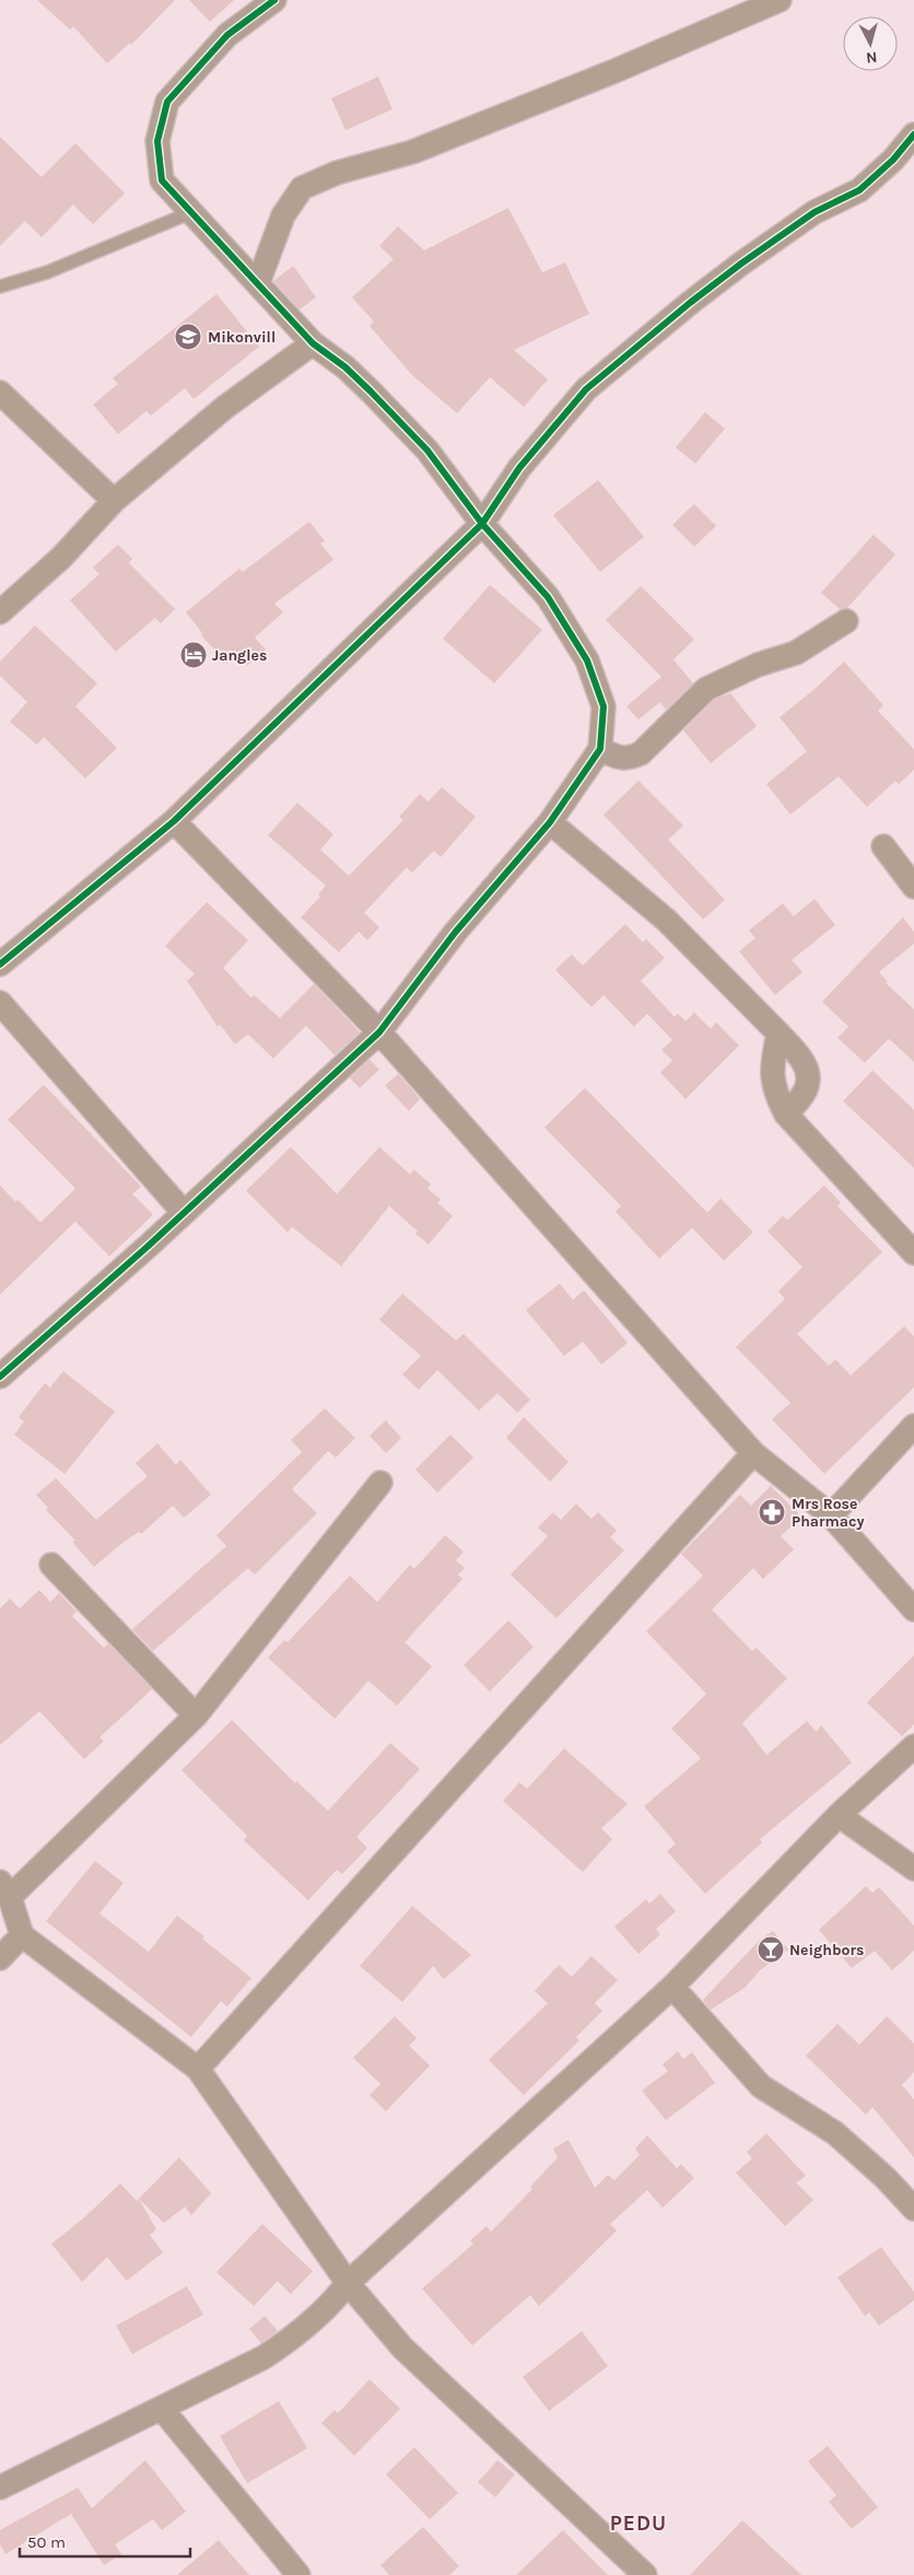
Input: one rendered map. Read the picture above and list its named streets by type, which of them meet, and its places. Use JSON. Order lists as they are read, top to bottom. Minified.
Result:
{"districts":["PEDU"],"places":{"school or university":["Mikonvill"],"hotel":["Jangles"],"pharmacy":["Mrs Rose Pharmacy"],"bar":["Neighbors"]},"scale_bar":"50 m","north":"bottom"}
